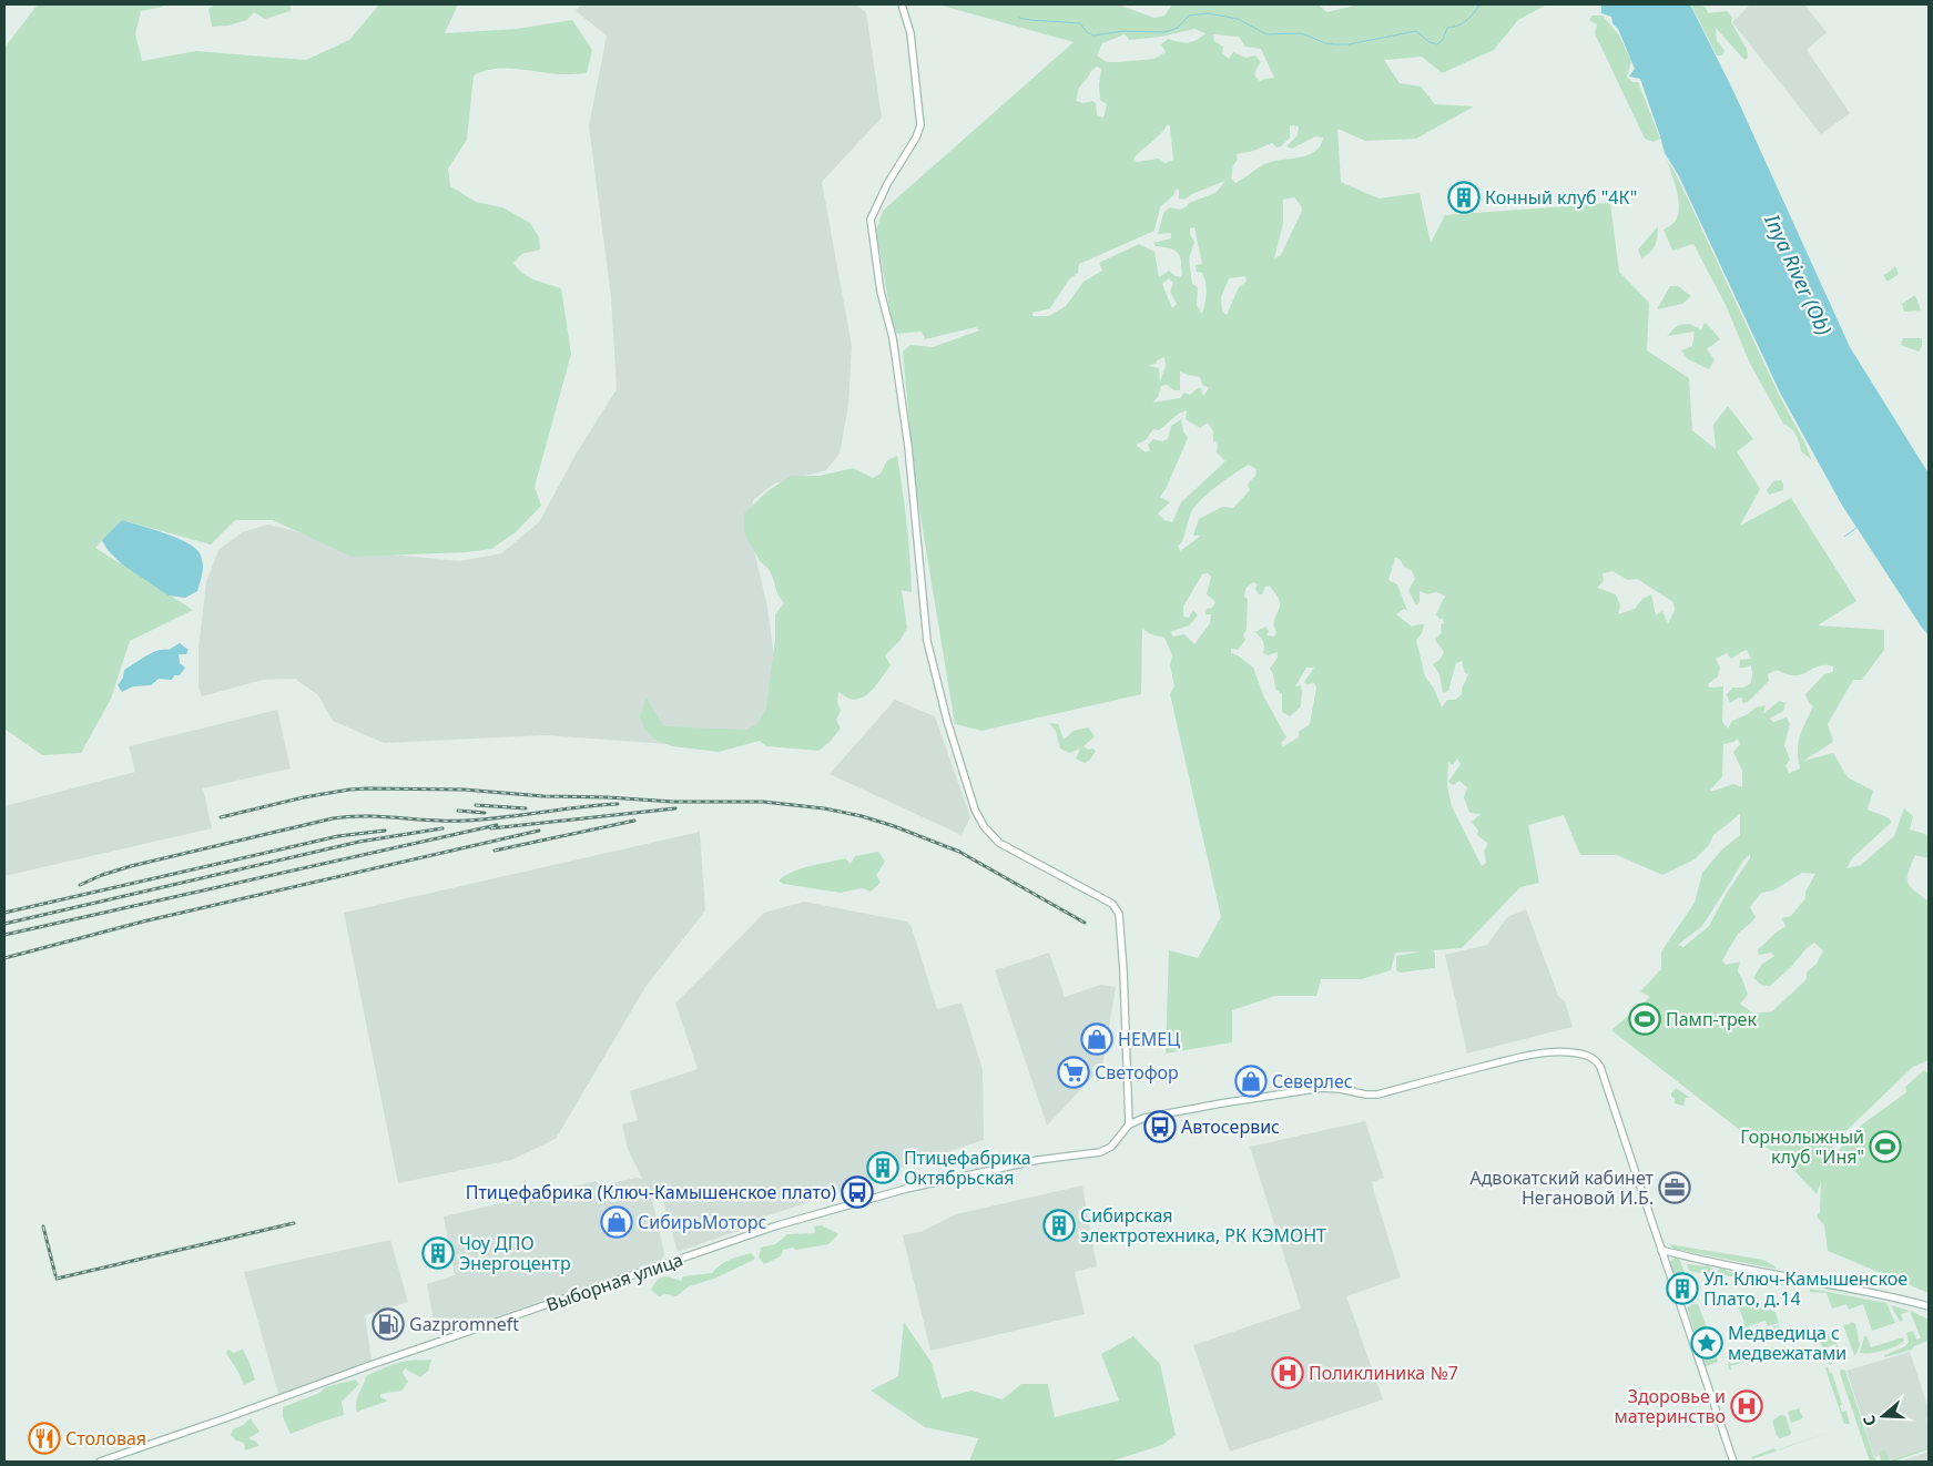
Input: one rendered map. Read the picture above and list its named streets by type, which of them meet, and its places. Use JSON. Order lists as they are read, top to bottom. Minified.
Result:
{"streets":{"main road":["Выборная улица"]},"water":["Inya River (Ob)"],"places":{"building":["Конный клуб \"4К\"","Птицефабрика Октябрьская","Сибирская электротехника, РК КЭМОНТ","Чоу ДПО Энергоцентр","Ул. Ключ-Камышенское Плато, д.14"],"sports":["Памп-трек","Горнолыжный клуб \"Иня\""],"shop":["НЕМЕЦ","Северлес","СибирьМоторс"],"supermarket":["Светофор"],"bus stop":["Автосервис","Птицефабрика (Ключ-Камышенское плато)"],"office":["Адвокатский кабинет Негановой И.Б."],"fuel station":["Gazpromneft"],"place":["Медведица с медвежатами"],"hospital":["Поликлиника №7","Здоровье и материнство"],"restaurant":["Столовая"]},"north":"left"}
